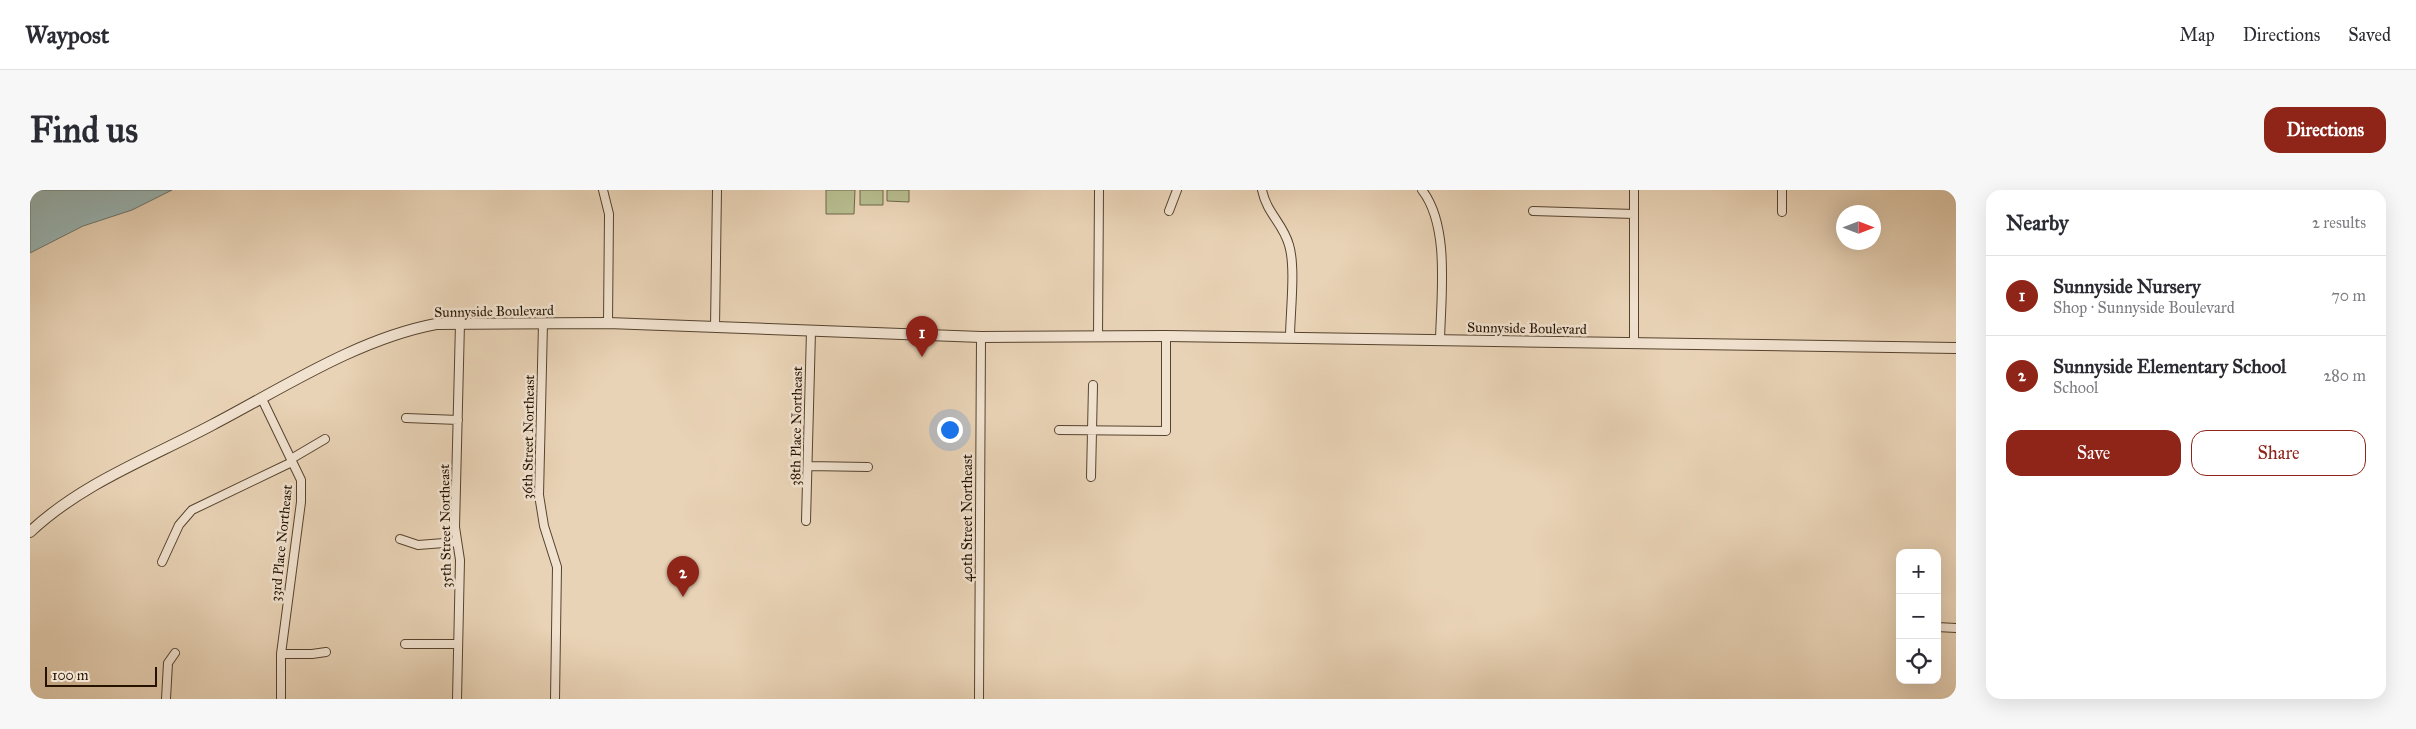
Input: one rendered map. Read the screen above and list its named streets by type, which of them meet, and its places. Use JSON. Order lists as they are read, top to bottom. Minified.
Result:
{"streets":{"street":["Sunnyside Boulevard","38th Place Northeast","36th Street Northeast","40th Street Northeast","35th Street Northeast","33rd Place Northeast"]},"crossings":[["Sunnyside Boulevard","38th Place Northeast"],["Sunnyside Boulevard","36th Street Northeast"],["Sunnyside Boulevard","40th Street Northeast"],["Sunnyside Boulevard","35th Street Northeast"],["Sunnyside Boulevard","33rd Place Northeast"]],"scale_bar":"100 m","north":"right","page":{"header":"Waypost","nav":["Map","Directions","Saved"],"buttons":["Directions",["Save","Share"]],"title":"Find us","heading":["Nearby","2 results"],"list":[{"mark":"1","name":"Sunnyside Nursery","note":"Shop · Sunnyside Boulevard","value":"70 m"},{"mark":"2","name":"Sunnyside Elementary School","note":"School","value":"280 m"}],"pins":["1","2"],"map_buttons":["+","−"],"scale":"100 m"}}
